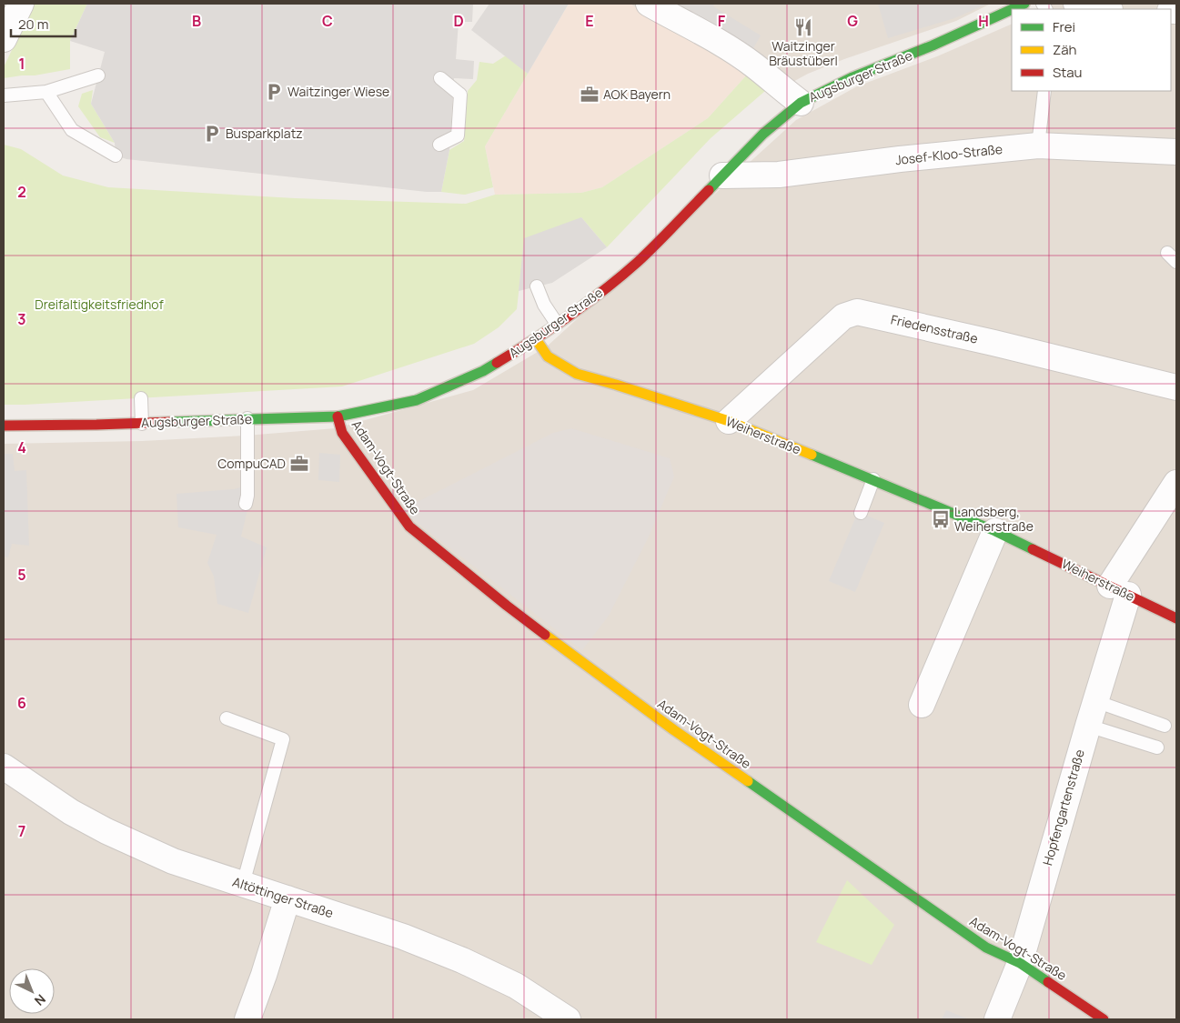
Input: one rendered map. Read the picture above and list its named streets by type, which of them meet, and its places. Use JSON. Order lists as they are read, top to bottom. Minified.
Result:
{"streets":{"street":["Augsburger Straße","Josef-Kloo-Straße","Friedensstraße","Weiherstraße","Adam-Vogt-Straße","Hopfengartenstraße","Altöttinger Straße"]},"crossings":[["Augsburger Straße","Josef-Kloo-Straße"],["Augsburger Straße","Weiherstraße"],["Augsburger Straße","Adam-Vogt-Straße"],["Friedensstraße","Weiherstraße"],["Weiherstraße","Hopfengartenstraße"],["Adam-Vogt-Straße","Hopfengartenstraße"]],"parks":["Dreifaltigkeitsfriedhof"],"places":{"restaurant":["Waitzinger Bräustüberl"],"parking":["Waitzinger Wiese","Busparkplatz"],"office":["AOK Bayern","CompuCAD"],"bus stop":["Landsberg, Weiherstraße"]},"legend":["Frei","Zäh","Stau"],"scale_bar":"20 m","north":"bottom right","grid":{"columns":["B","C","D","E","F","G","H"],"rows":["1","2","3","4","5","6","7"]}}
